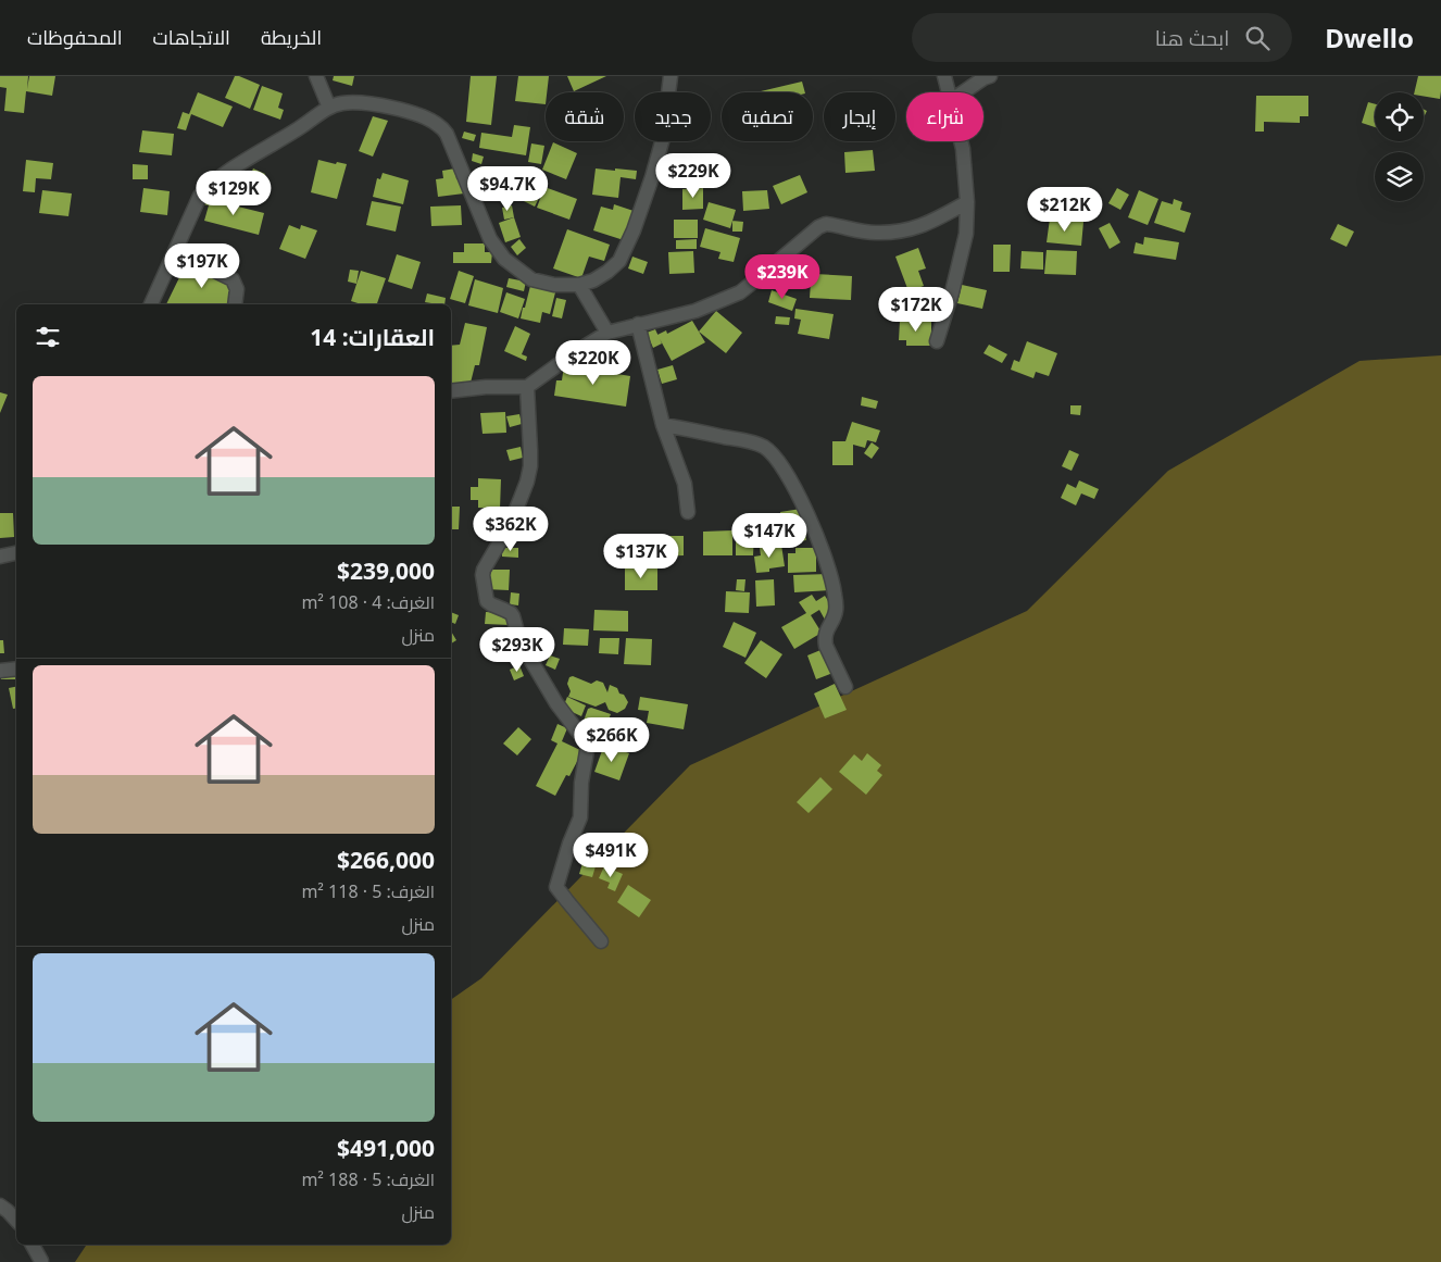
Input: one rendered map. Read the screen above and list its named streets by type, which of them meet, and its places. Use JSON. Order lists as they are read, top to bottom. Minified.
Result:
{"page":{"header":"Dwello","search":"ابحث هنا","nav":["الخريطة","الاتجاهات","المحفوظات"],"chip":["شراء","إيجار","تصفية","جديد","شقة"],"price":["$229K","$94.7K","$129K","$212K","$197K","$239K","$172K","$220K","$362K","$147K","$137K","$293K","$266K","$491K"],"heading":"العقارات: 14","list":[{"name":"$239,000","note":"الغرف: 4 · 108 m² · منزل"},{"name":"$266,000","note":"الغرف: 5 · 118 m² · منزل"},{"name":"$491,000","note":"الغرف: 5 · 188 m² · منزل"}]}}
